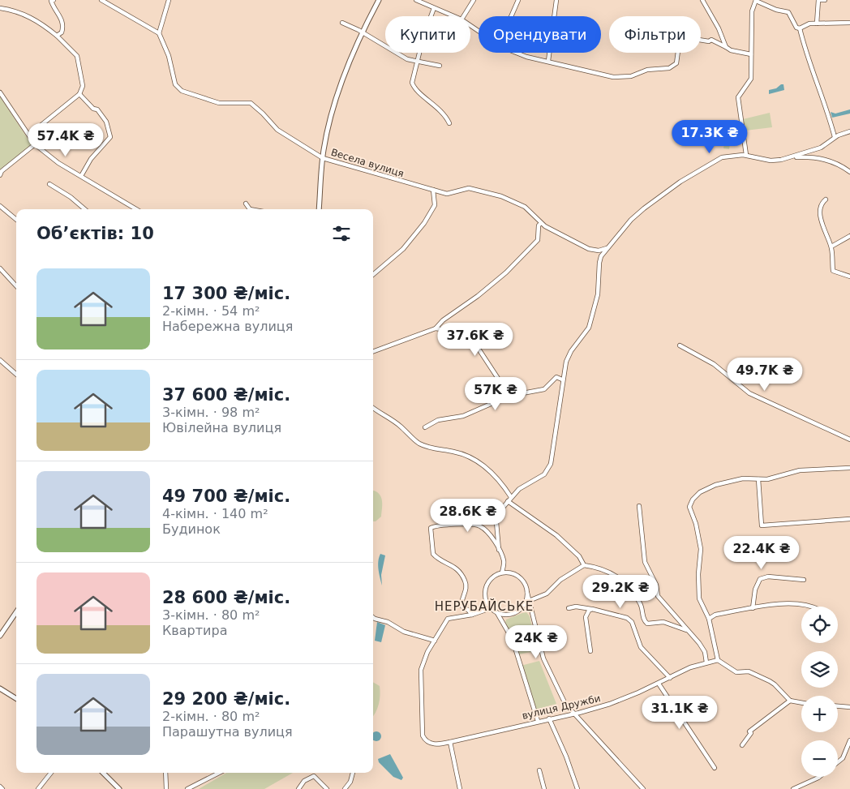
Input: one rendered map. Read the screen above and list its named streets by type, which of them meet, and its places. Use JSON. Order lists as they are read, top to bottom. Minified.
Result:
{"streets":{"street":["Весела вулиця","вулиця Дружби"]},"districts":["НЕРУБАЙСЬКЕ"],"page":{"chip":["Купити","Орендувати","Фільтри"],"price":["17.3K ₴","57.4K ₴","37.6K ₴","49.7K ₴","57K ₴","28.6K ₴","22.4K ₴","29.2K ₴","24K ₴","31.1K ₴"],"heading":"Об’єктів: 10","list":[{"name":"17 300 ₴/міс.","note":"2-кімн. · 54 m² · Набережна вулиця"},{"name":"37 600 ₴/міс.","note":"3-кімн. · 98 m² · Ювілейна вулиця"},{"name":"49 700 ₴/міс.","note":"4-кімн. · 140 m² · Будинок"},{"name":"28 600 ₴/міс.","note":"3-кімн. · 80 m² · Квартира"},{"name":"29 200 ₴/міс.","note":"2-кімн. · 80 m² · Парашутна вулиця"}],"map_buttons":["+","−"]}}
